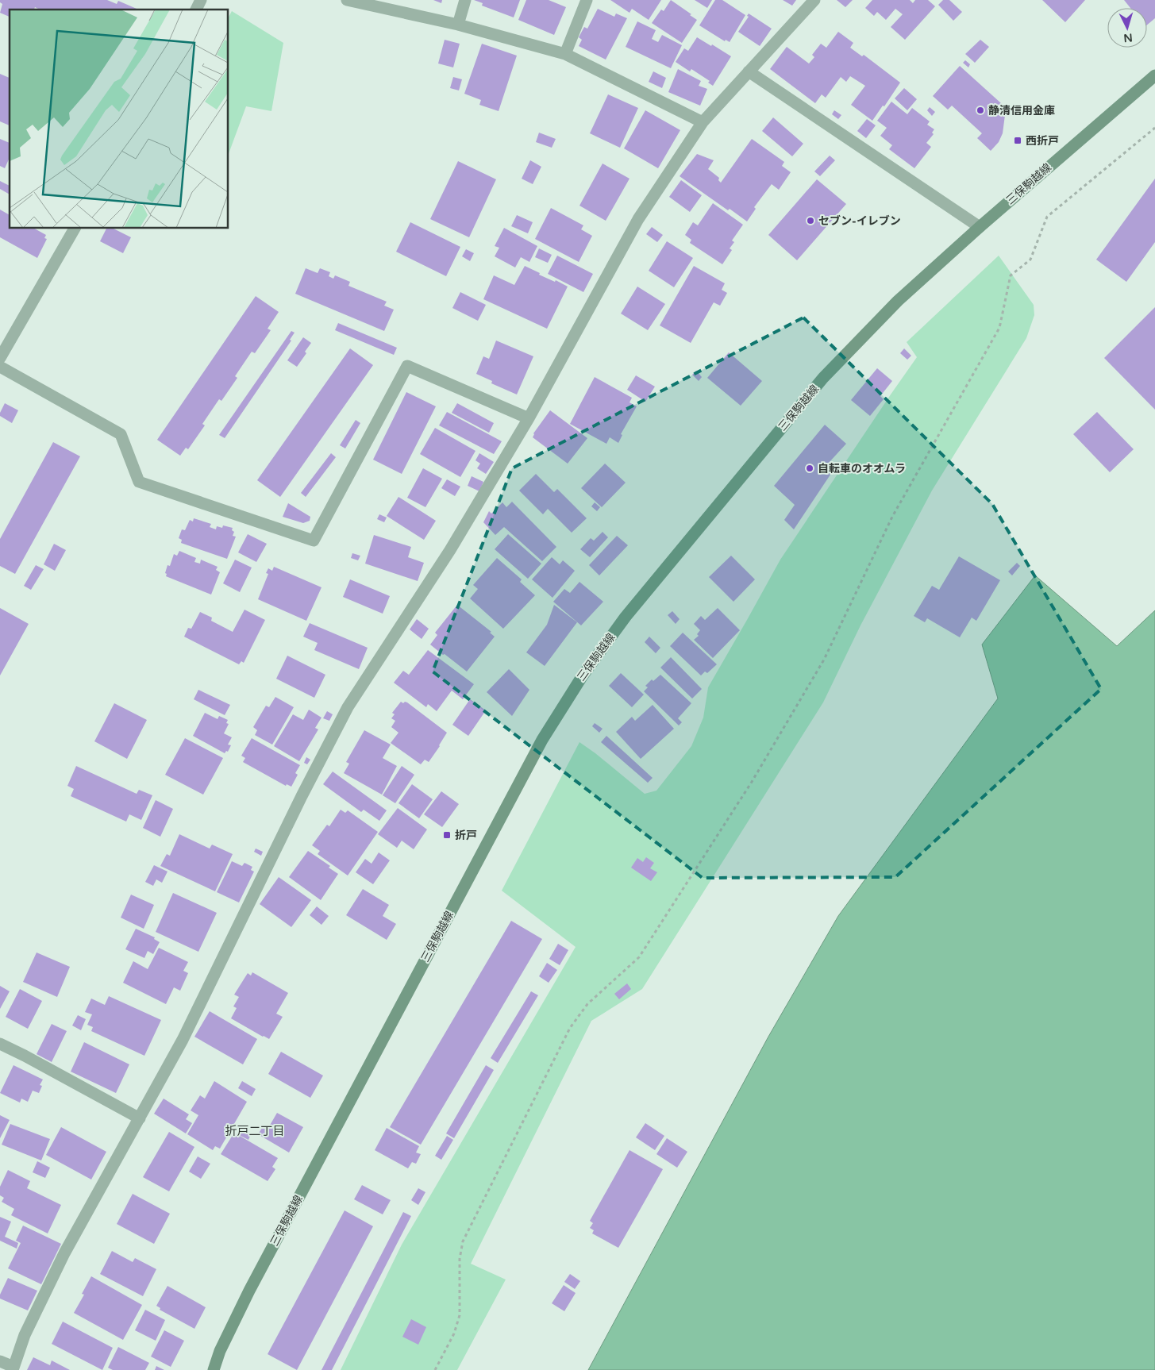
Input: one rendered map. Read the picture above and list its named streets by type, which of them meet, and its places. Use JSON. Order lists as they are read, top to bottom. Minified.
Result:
{"streets":{"main road":["三保駒越線"]},"districts":["折戸二丁目"],"places":{"other":["静清信用金庫","セブン-イレブン","自転車のオオムラ"],"transit":["西折戸","折戸"]},"north":"bottom"}
